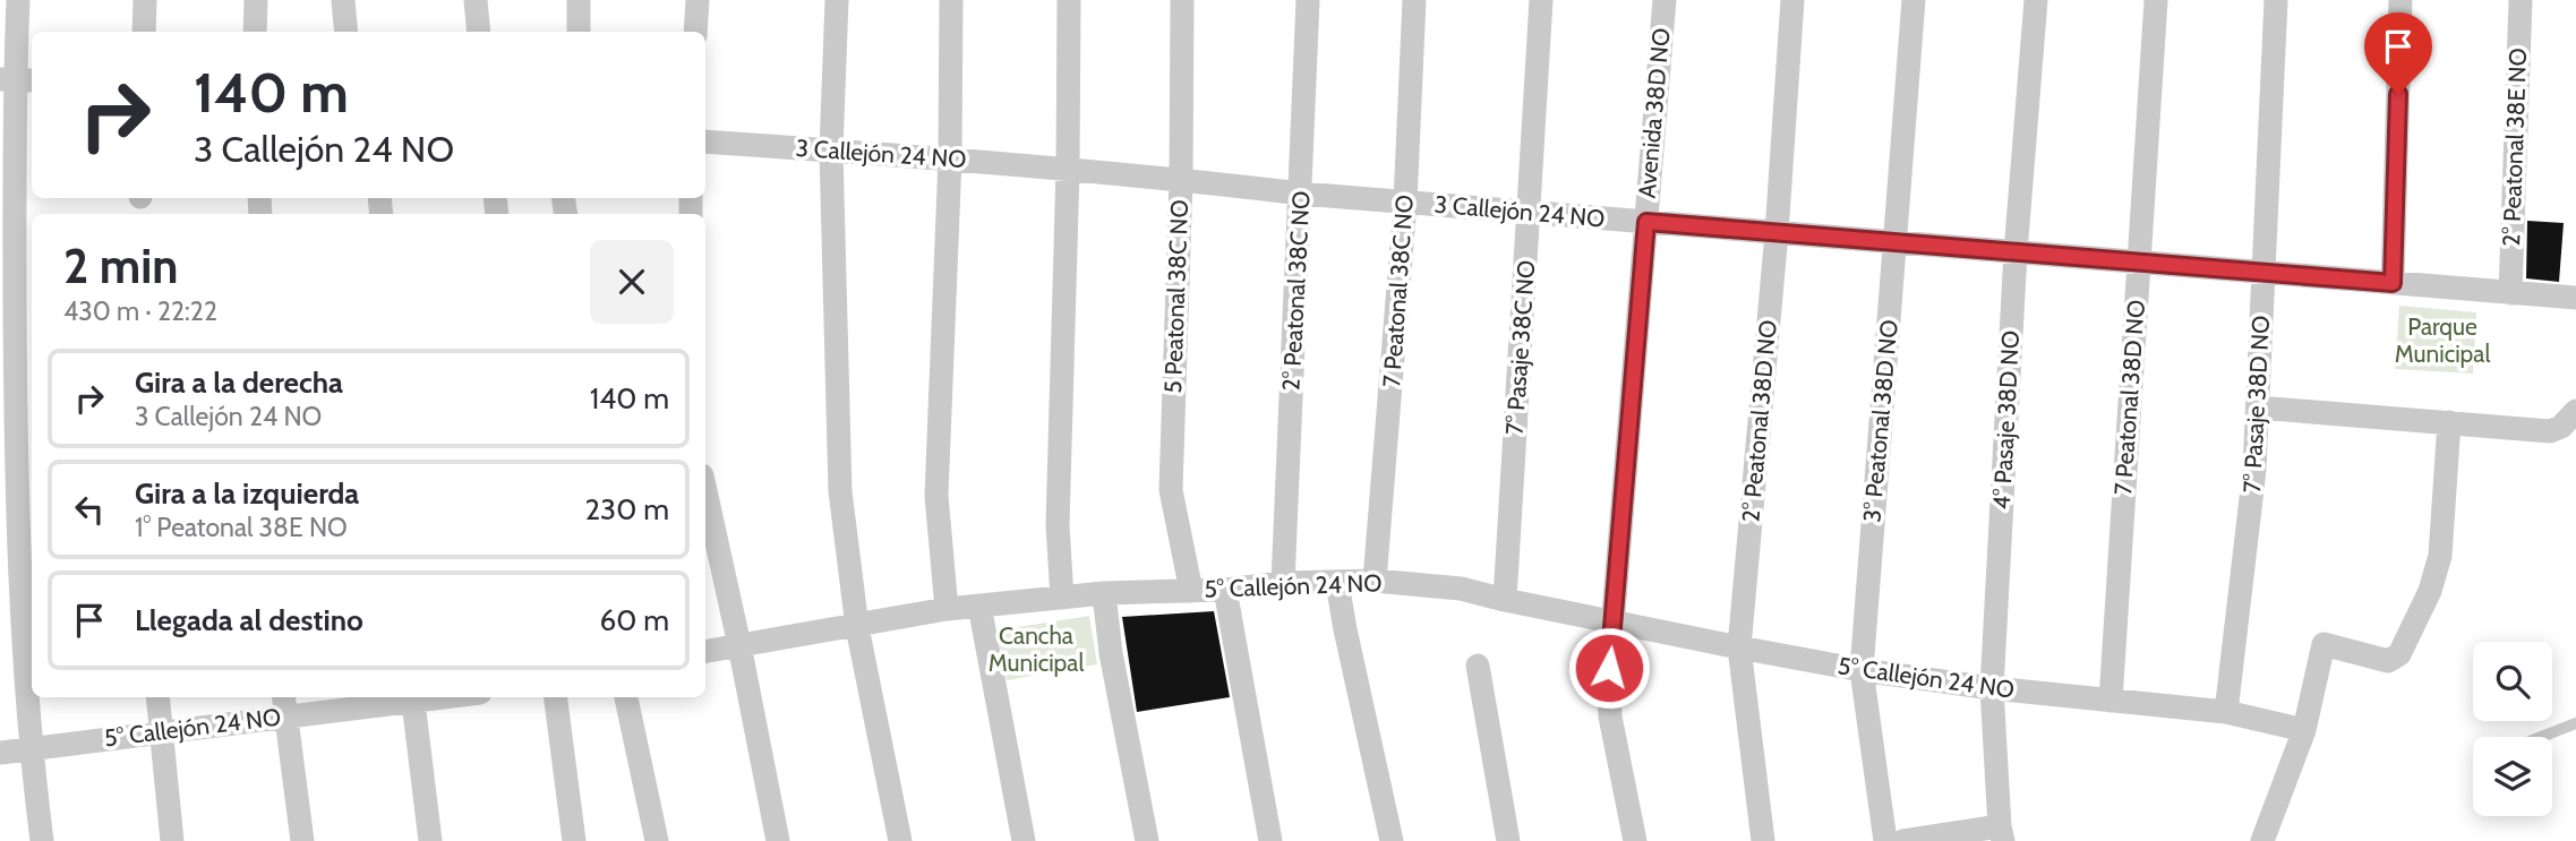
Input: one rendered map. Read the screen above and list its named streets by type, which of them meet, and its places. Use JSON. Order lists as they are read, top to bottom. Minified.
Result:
{"streets":{"street":["Avenida 38D NO","2° Peatonal 38E NO","3 Callejón 24 NO","2° Peatonal 38C NO","7 Peatonal 38C NO","5 Peatonal 38C NO","7° Pasaje 38C NO","7 Peatonal 38D NO","7° Pasaje 38D NO","4° Pasaje 38D NO","2° Peatonal 38D NO","3° Peatonal 38D NO","5° Callejón 24 NO"]},"crossings":[["Avenida 38D NO","3 Callejón 24 NO"],["Avenida 38D NO","5° Callejón 24 NO"],["2° Peatonal 38E NO","3 Callejón 24 NO"],["3 Callejón 24 NO","2° Peatonal 38C NO"],["3 Callejón 24 NO","7 Peatonal 38C NO"],["3 Callejón 24 NO","5 Peatonal 38C NO"],["3 Callejón 24 NO","7° Pasaje 38C NO"],["3 Callejón 24 NO","7 Peatonal 38D NO"],["3 Callejón 24 NO","7° Pasaje 38D NO"],["3 Callejón 24 NO","4° Pasaje 38D NO"],["3 Callejón 24 NO","2° Peatonal 38D NO"],["3 Callejón 24 NO","3° Peatonal 38D NO"],["2° Peatonal 38C NO","5° Callejón 24 NO"],["7 Peatonal 38C NO","5° Callejón 24 NO"],["5 Peatonal 38C NO","5° Callejón 24 NO"],["7° Pasaje 38C NO","5° Callejón 24 NO"],["7 Peatonal 38D NO","5° Callejón 24 NO"],["7° Pasaje 38D NO","5° Callejón 24 NO"],["4° Pasaje 38D NO","5° Callejón 24 NO"],["2° Peatonal 38D NO","5° Callejón 24 NO"],["3° Peatonal 38D NO","5° Callejón 24 NO"]],"parks":["Parque Municipal","Cancha Municipal"],"page":{"turn":["140 m","3 Callejón 24 NO"],"heading":["2 min","430 m · 22:22"],"list":[{"name":"Gira a la derecha","note":"3 Callejón 24 NO","value":"140 m"},{"name":"Gira a la izquierda","note":"1° Peatonal 38E NO","value":"230 m"},{"name":"Llegada al destino","value":"60 m"}]}}
